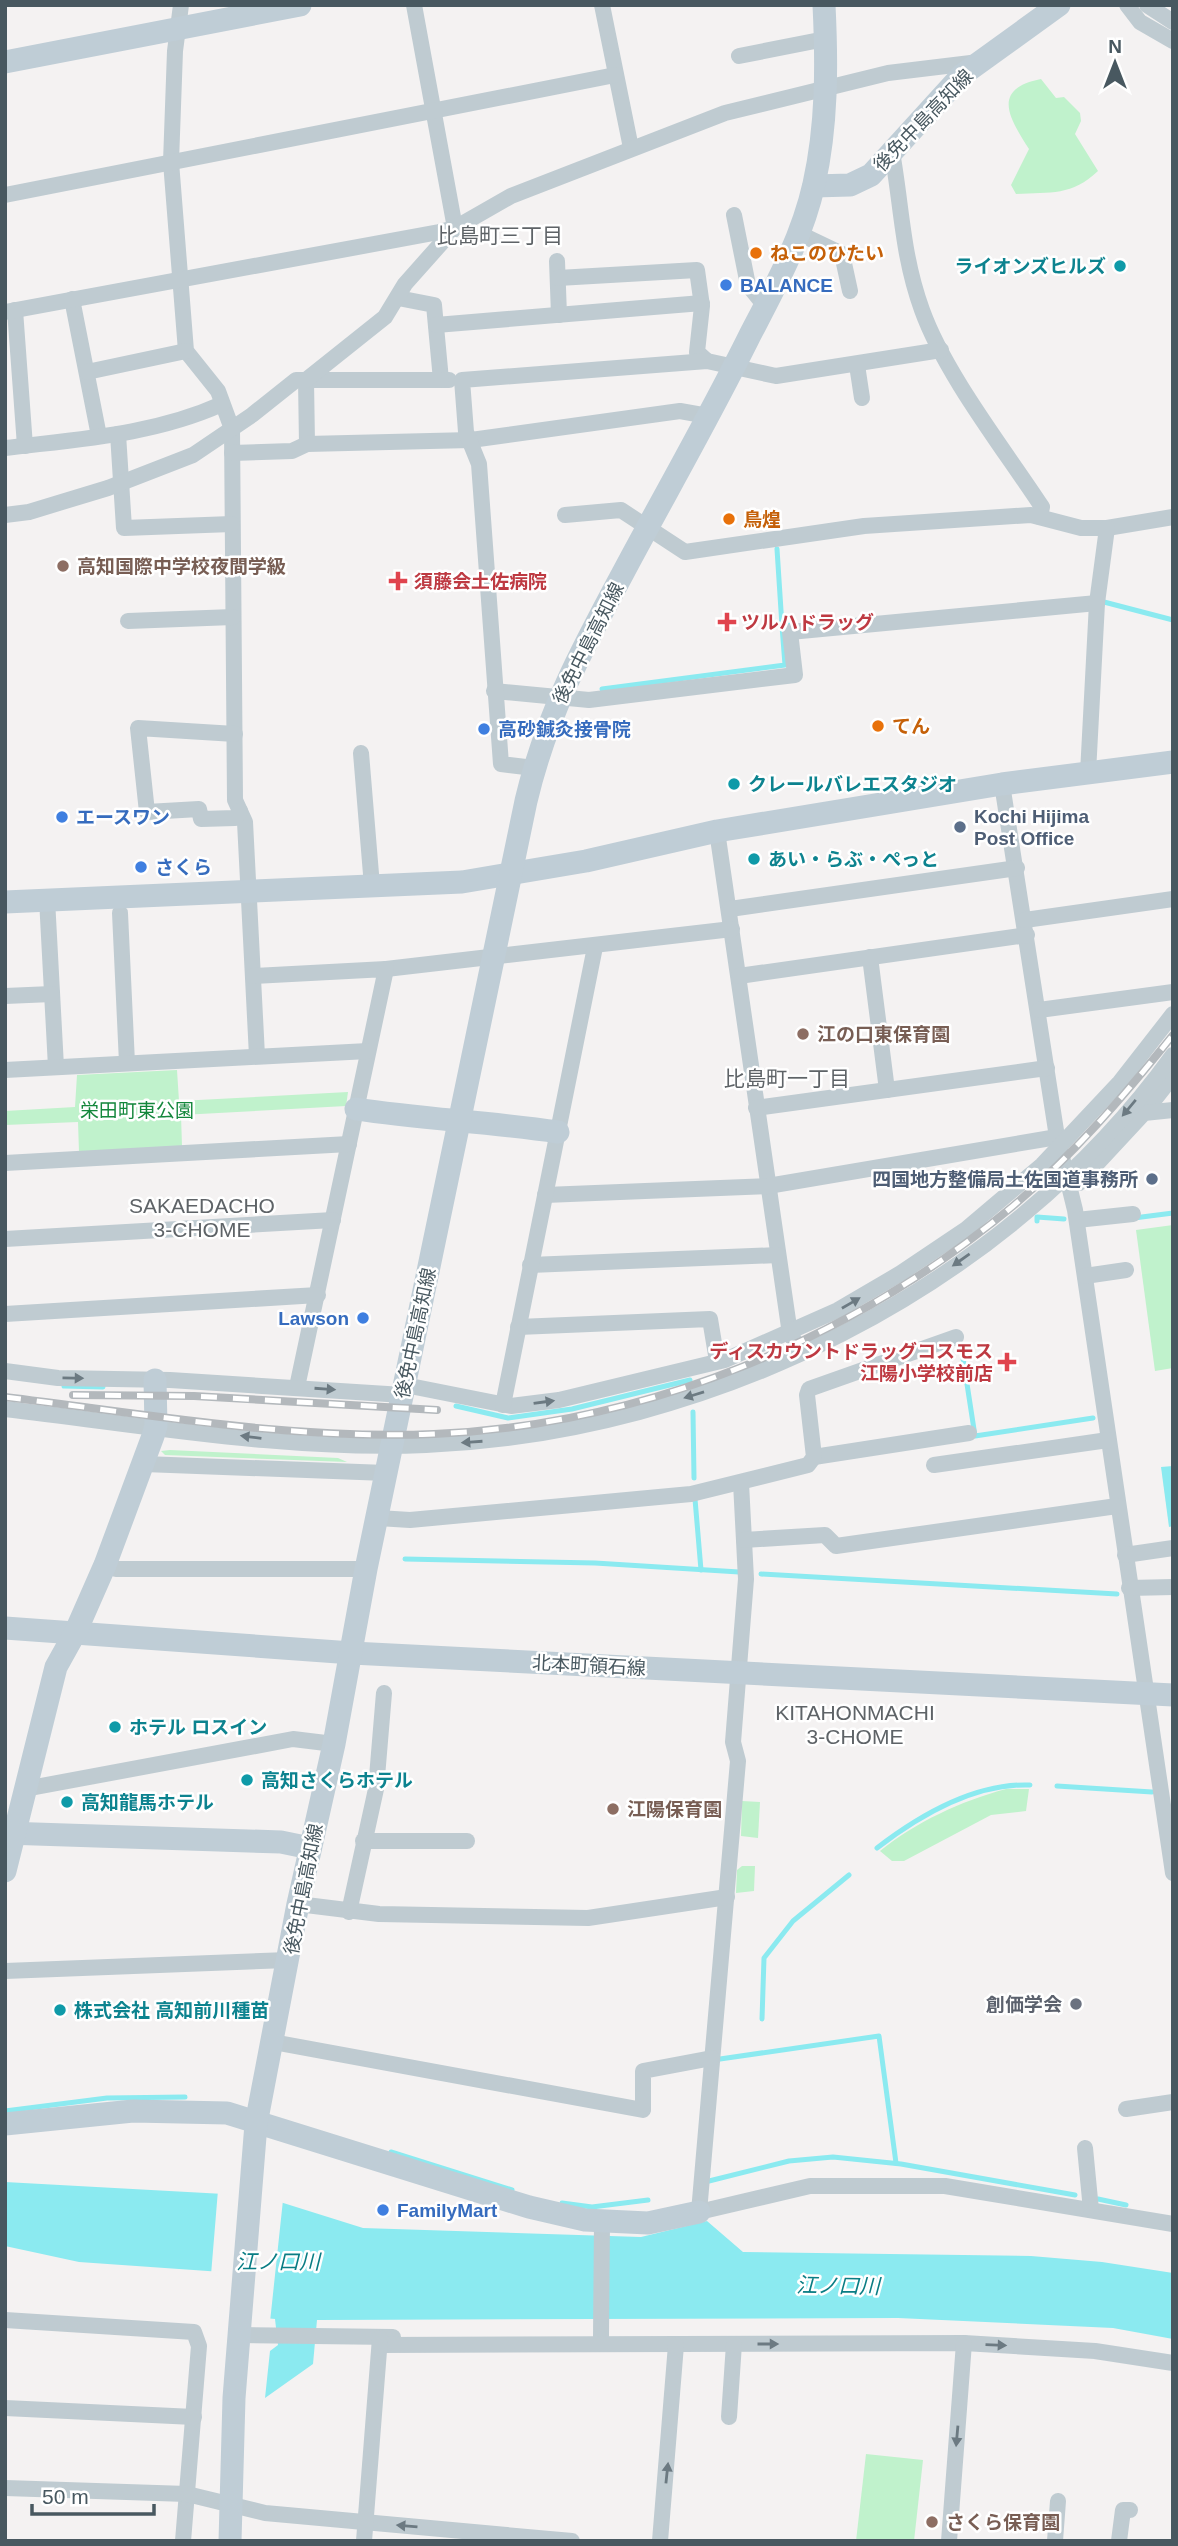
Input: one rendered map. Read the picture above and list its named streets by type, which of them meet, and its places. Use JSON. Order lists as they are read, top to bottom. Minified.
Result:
{"streets":{"main road":["後免中島高知線","北本町領石線"]},"crossings":[["後免中島高知線","北本町領石線"]],"districts":["比島町三丁目","比島町一丁目","SAKAEDACHO 3-CHOME","KITAHONMACHI 3-CHOME"],"water":["江ノ口川"],"parks":["栄田町東公園"],"places":{"other":["ねこのひたい","ライオンズヒルズ","BALANCE","鳥煌","高知国際中学校夜間学級","てん","高砂鍼灸接骨院","クレールバレエスタジオ","エースワン","Kochi Hijima Post Office","あい・らぶ・ぺっと","さくら","江の口東保育園","四国地方整備局土佐国道事務所","Lawson","ホテル ロスイン","高知さくらホテル","高知龍馬ホテル","江陽保育園","創価学会","株式会社 高知前川種苗","FamilyMart","さくら保育園"],"health":["須藤会土佐病院","ツルハドラッグ","ディスカウントドラッグコスモス 江陽小学校前店"]},"scale_bar":"50 m","north":"top"}
